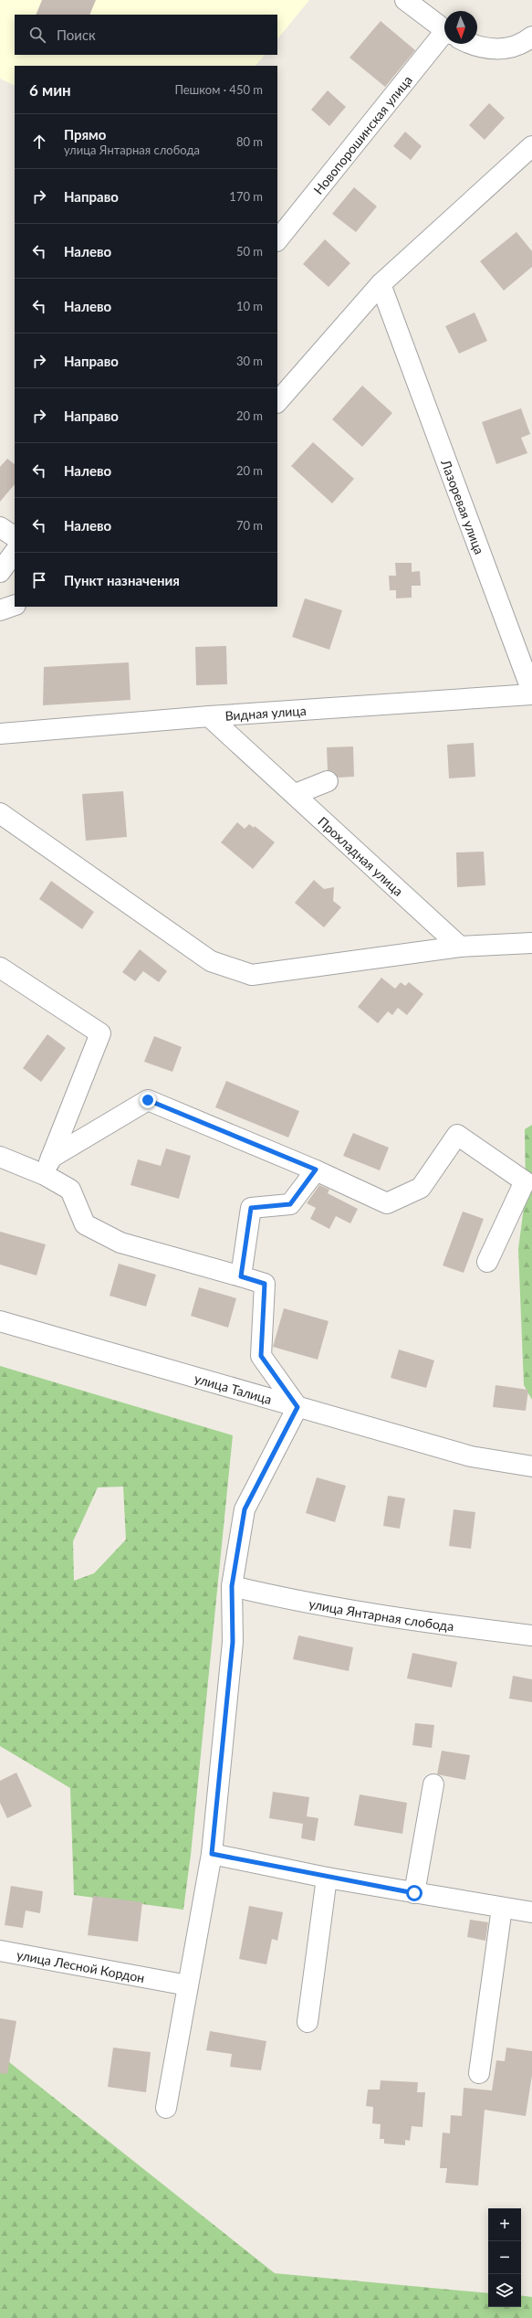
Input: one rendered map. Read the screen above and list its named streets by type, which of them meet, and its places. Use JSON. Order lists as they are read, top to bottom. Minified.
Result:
{"streets":{"street":["Новопорошинская улица","Лазоревая улица","Видная улица","Прохладная улица","улица Талица","улица Янтарная слобода","улица Лесной Кордон"]},"crossings":[["Лазоревая улица","Видная улица"],["Видная улица","Прохладная улица"]],"north":"bottom","page":{"search":"Поиск","heading":["6 мин","Пешком · 450 m"],"list":[["Прямо","улица Янтарная слобода","80 m"],["Направо","170 m"],["Налево","50 m"],["Налево","10 m"],["Направо","30 m"],["Направо","20 m"],["Налево","20 m"],["Налево","70 m"],"Пункт назначения"],"map_buttons":["+","−"]}}
